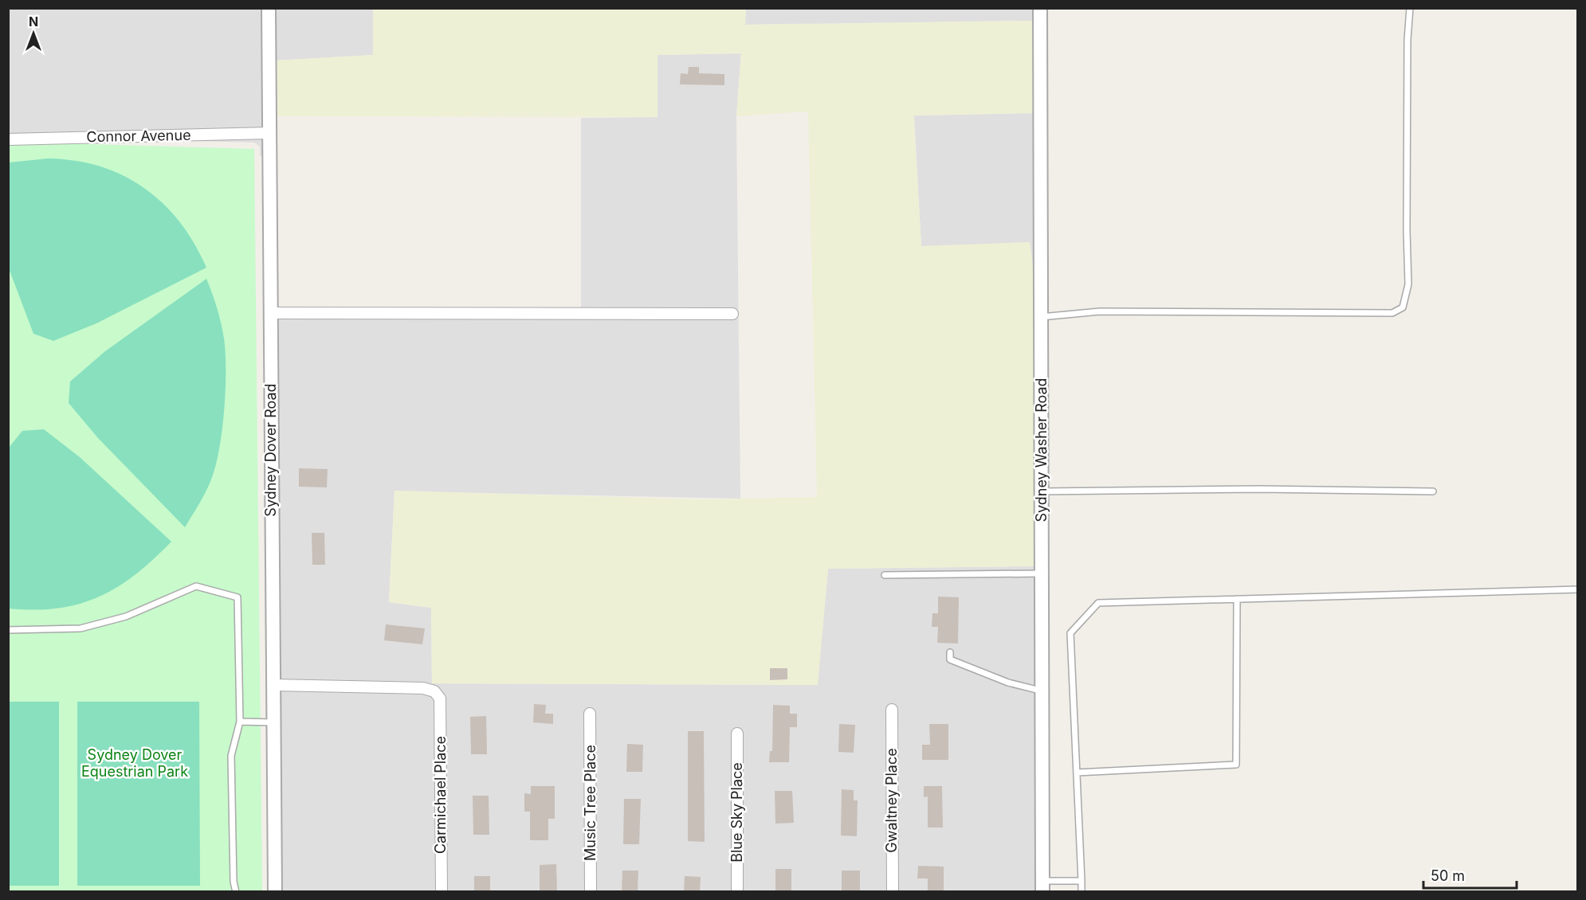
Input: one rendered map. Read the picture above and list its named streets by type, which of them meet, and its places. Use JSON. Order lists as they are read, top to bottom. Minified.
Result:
{"streets":{"street":["Connor Avenue","Sydney Dover Road","Sydney Washer Road","Carmichael Place","Gwaltney Place","Music Tree Place","Blue Sky Place"]},"crossings":[["Connor Avenue","Sydney Dover Road"],["Sydney Dover Road","Carmichael Place"]],"parks":["Sydney Dover Equestrian Park"],"scale_bar":"50 m","north":"top"}
